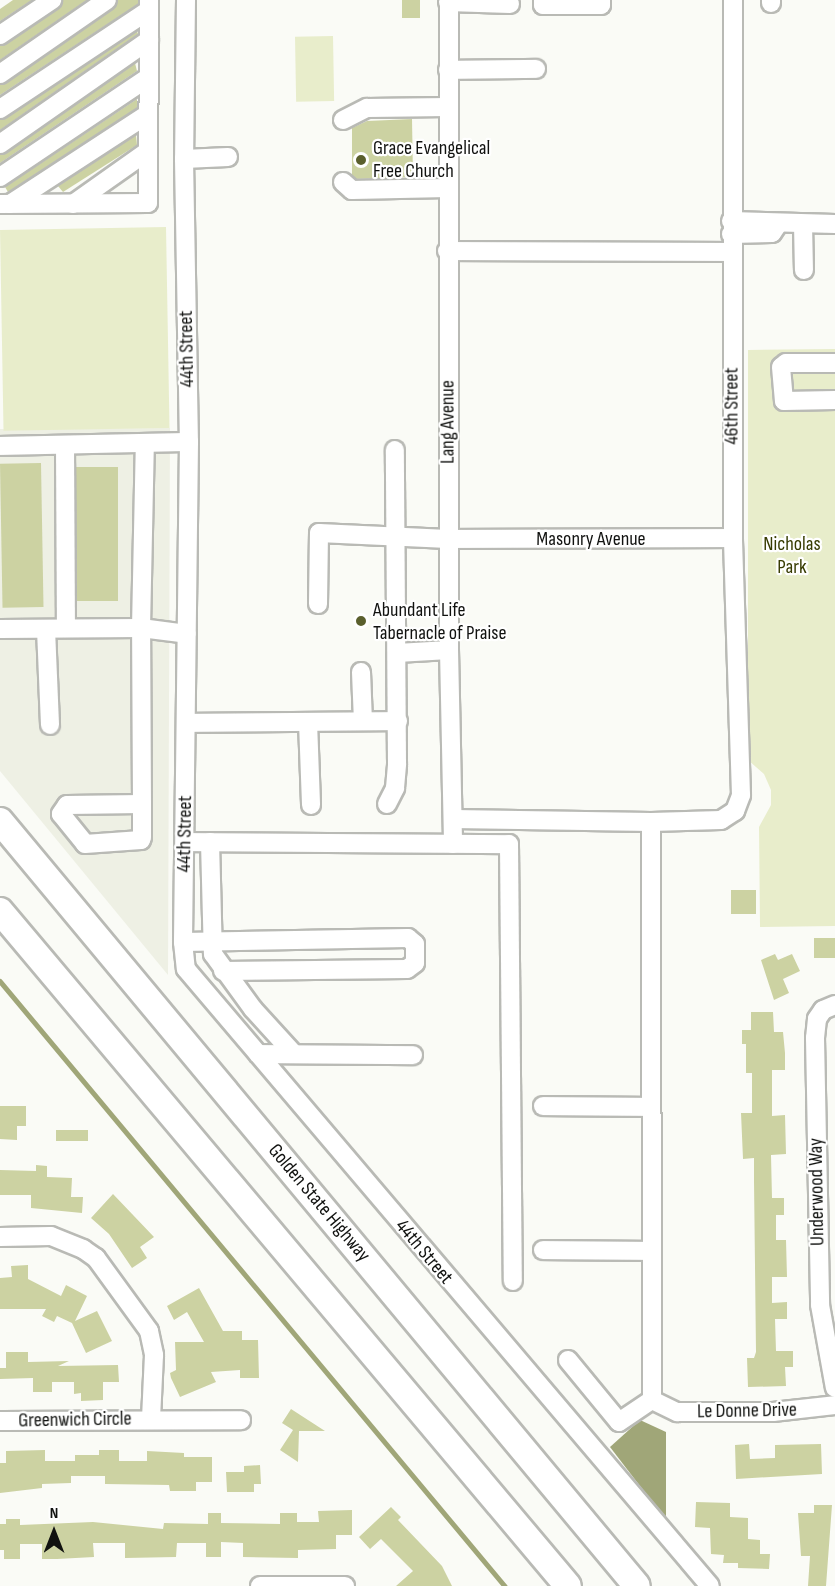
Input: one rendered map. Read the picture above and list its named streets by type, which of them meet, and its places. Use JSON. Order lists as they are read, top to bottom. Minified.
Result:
{"streets":{"highway":["Golden State Highway"],"street":["44th Street","46th Street","Lang Avenue","Masonry Avenue","Underwood Way","Le Donne Drive","Greenwich Circle"]},"crossings":[["46th Street","Masonry Avenue"],["Lang Avenue","Masonry Avenue"]],"parks":["Nicholas Park"],"places":["Grace Evangelical Free Church","Abundant Life Tabernacle of Praise"],"north":"top"}
